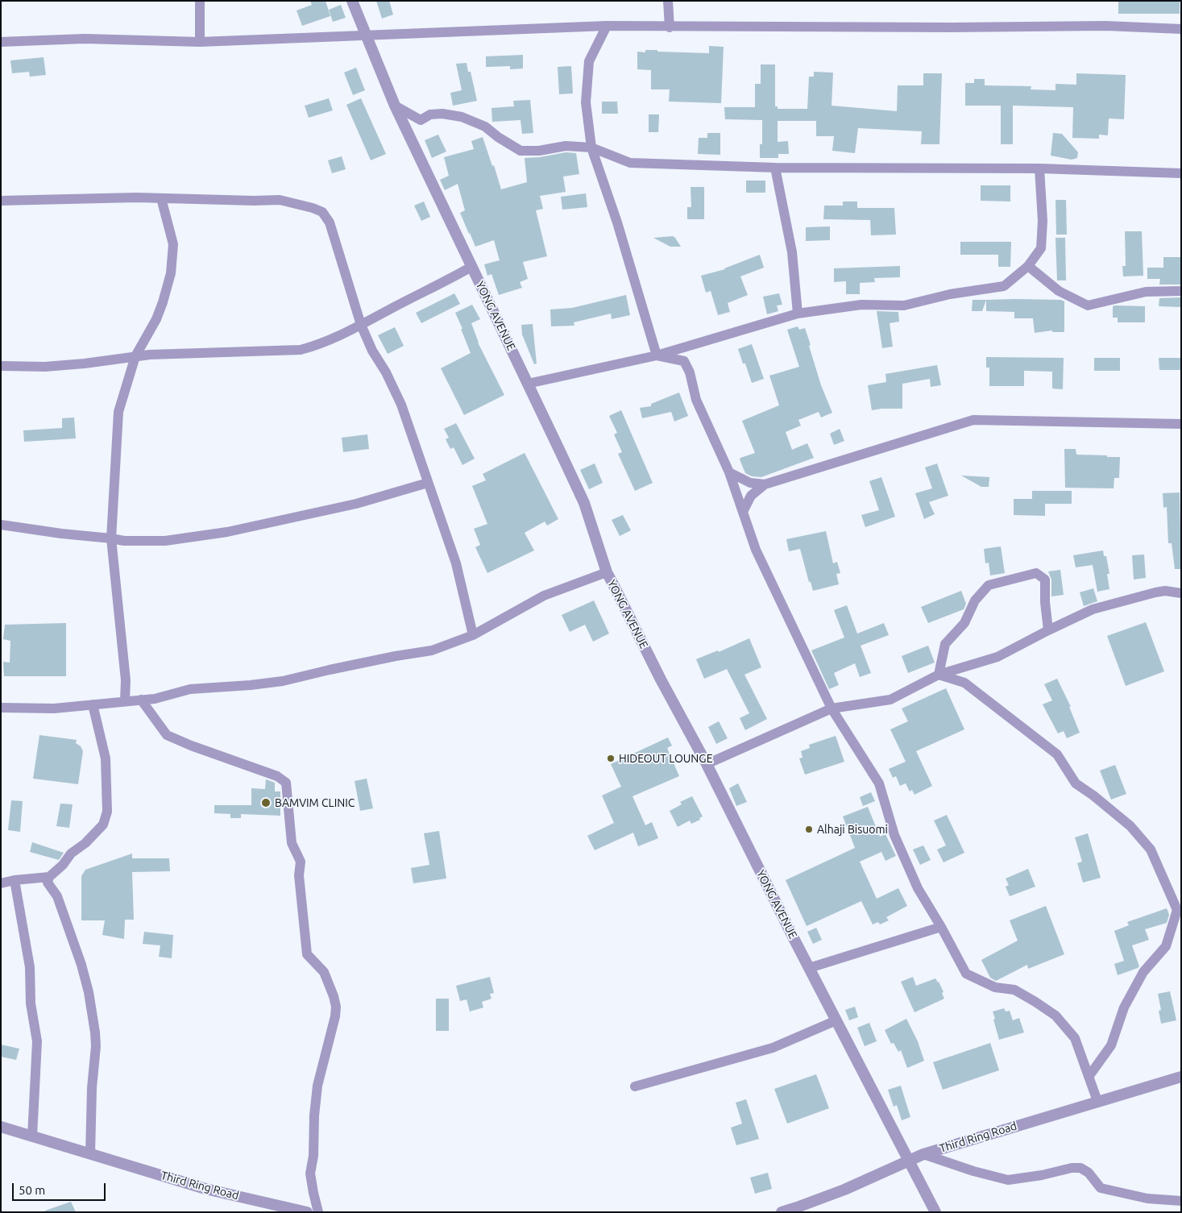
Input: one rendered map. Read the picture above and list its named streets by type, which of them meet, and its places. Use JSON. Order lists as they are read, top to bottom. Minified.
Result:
{"streets":{"street":["YONG AVENUE","Third Ring Road"]},"crossings":[["YONG AVENUE","Third Ring Road"]],"places":["HIDEOUT LOUNGE","BAMVIM CLINIC","Alhaji Bisuomi"],"scale_bar":"50 m"}
